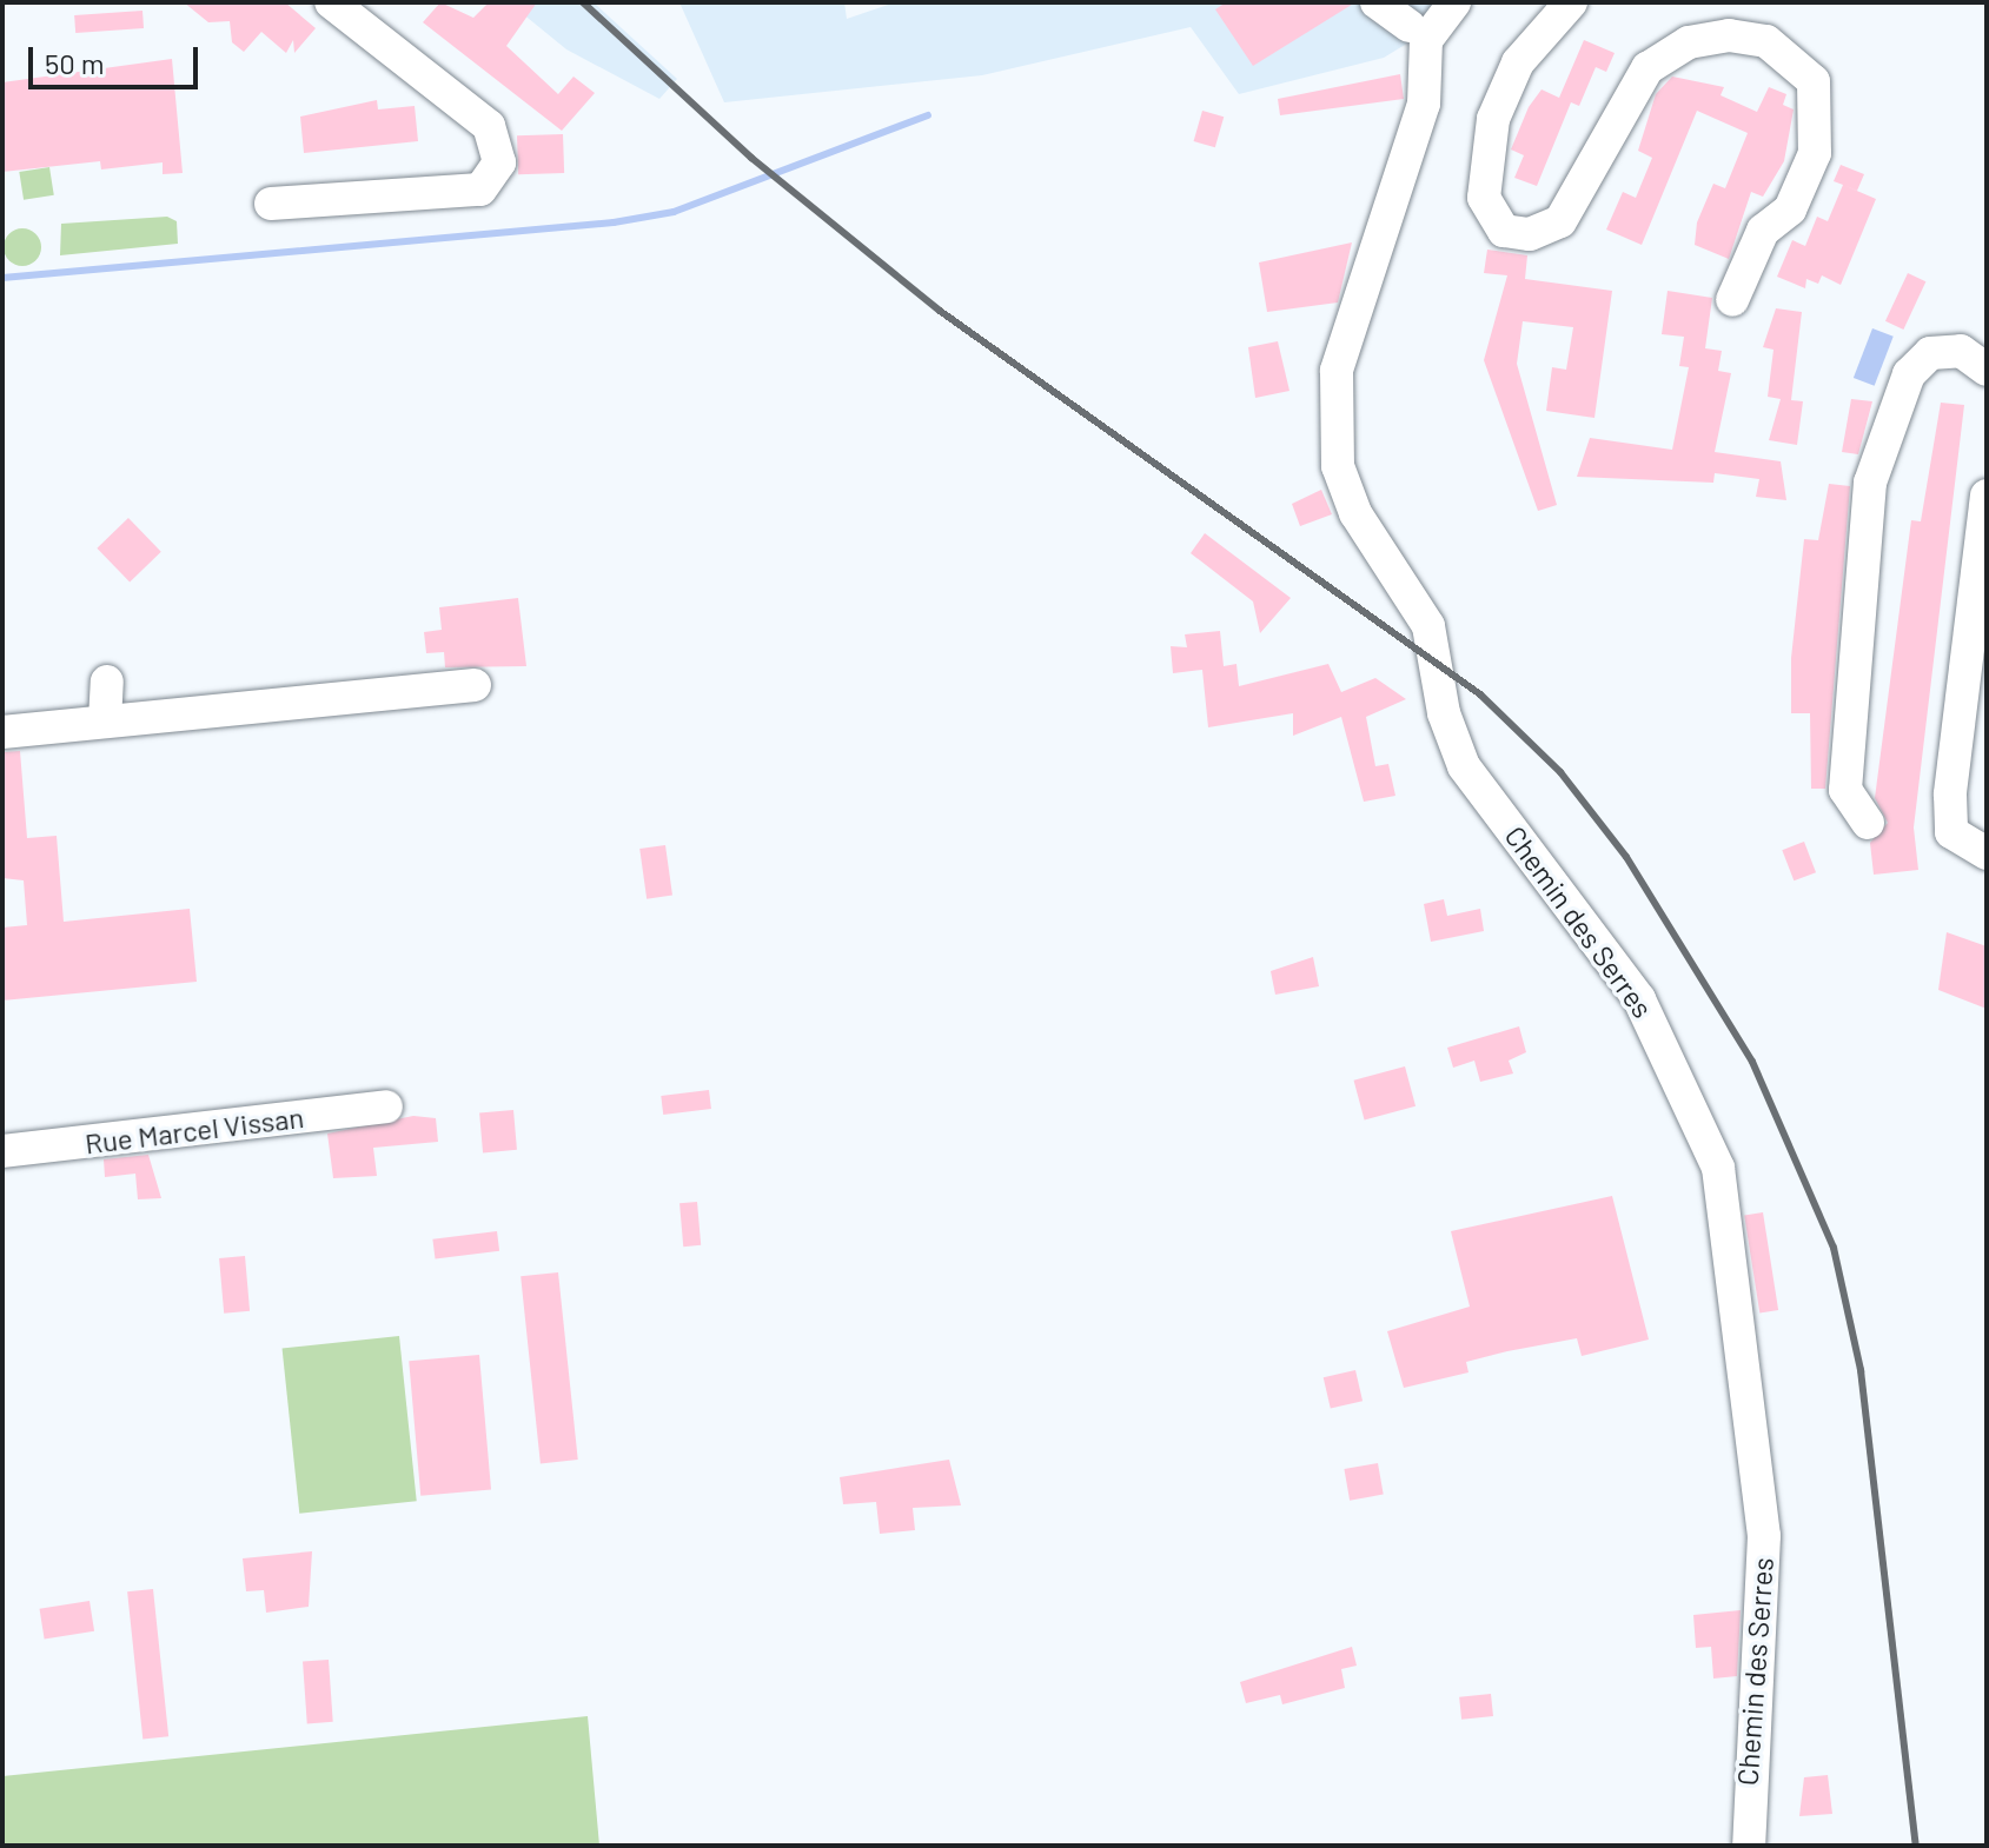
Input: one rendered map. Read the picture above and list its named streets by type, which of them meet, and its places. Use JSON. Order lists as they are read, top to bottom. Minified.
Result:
{"streets":{"street":["Chemin des Serres","Rue Marcel Vissan"]},"scale_bar":"50 m"}
